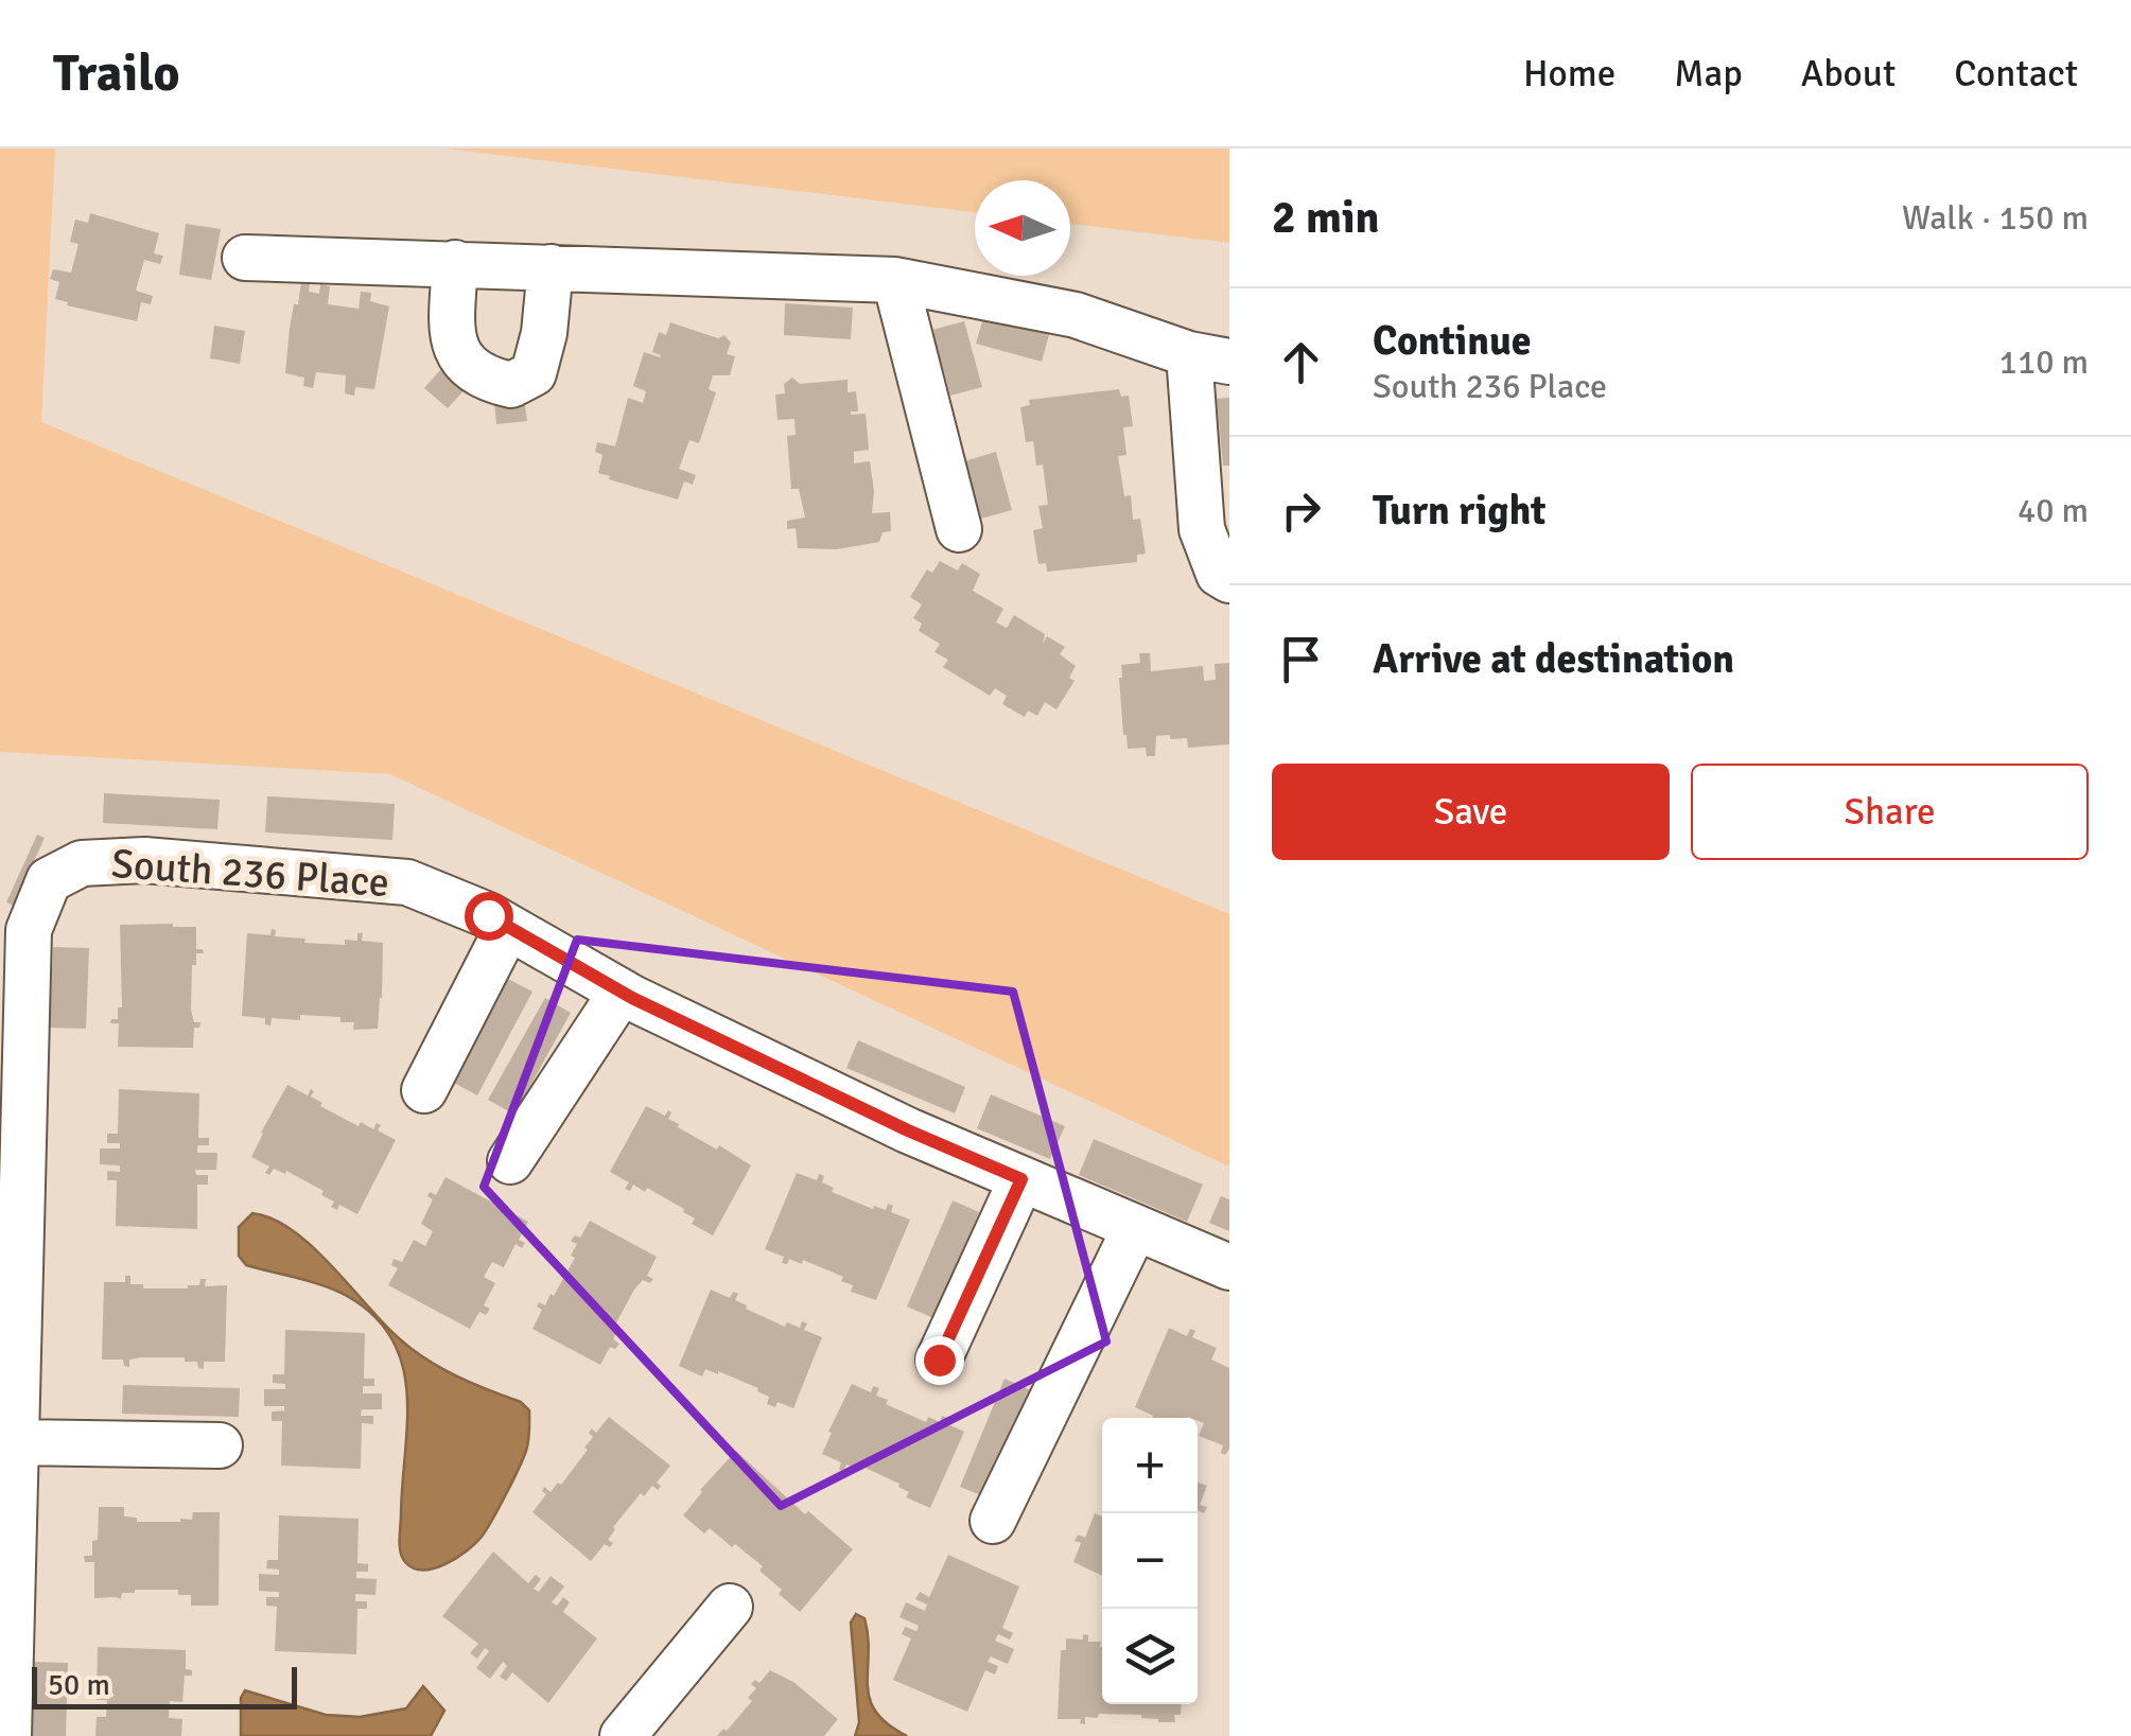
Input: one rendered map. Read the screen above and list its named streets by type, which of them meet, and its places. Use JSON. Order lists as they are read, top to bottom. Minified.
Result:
{"streets":{"street":["South 236 Place"]},"scale_bar":"50 m","north":"left","page":{"header":"Trailo","nav":["Home","Map","About","Contact"],"heading":["2 min","Walk · 150 m"],"list":[["Continue","South 236 Place","110 m"],["Turn right","40 m"],"Arrive at destination"],"buttons":["Save","Share"],"map_buttons":["+","−"],"scale":"50 m"}}
